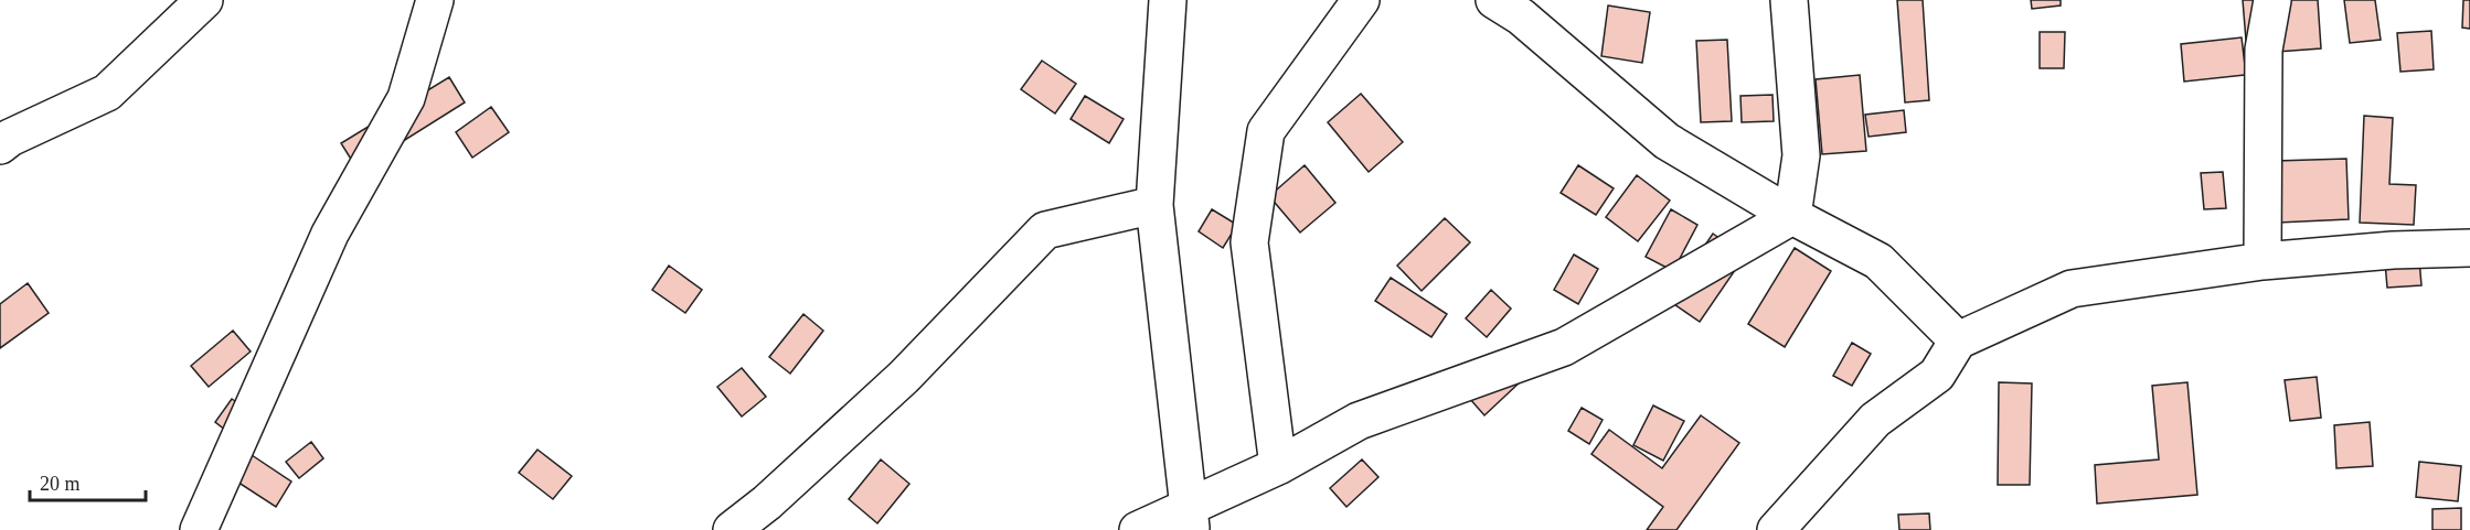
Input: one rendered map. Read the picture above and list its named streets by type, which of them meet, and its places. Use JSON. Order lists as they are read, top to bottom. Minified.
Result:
{"scale_bar":"20 m"}
